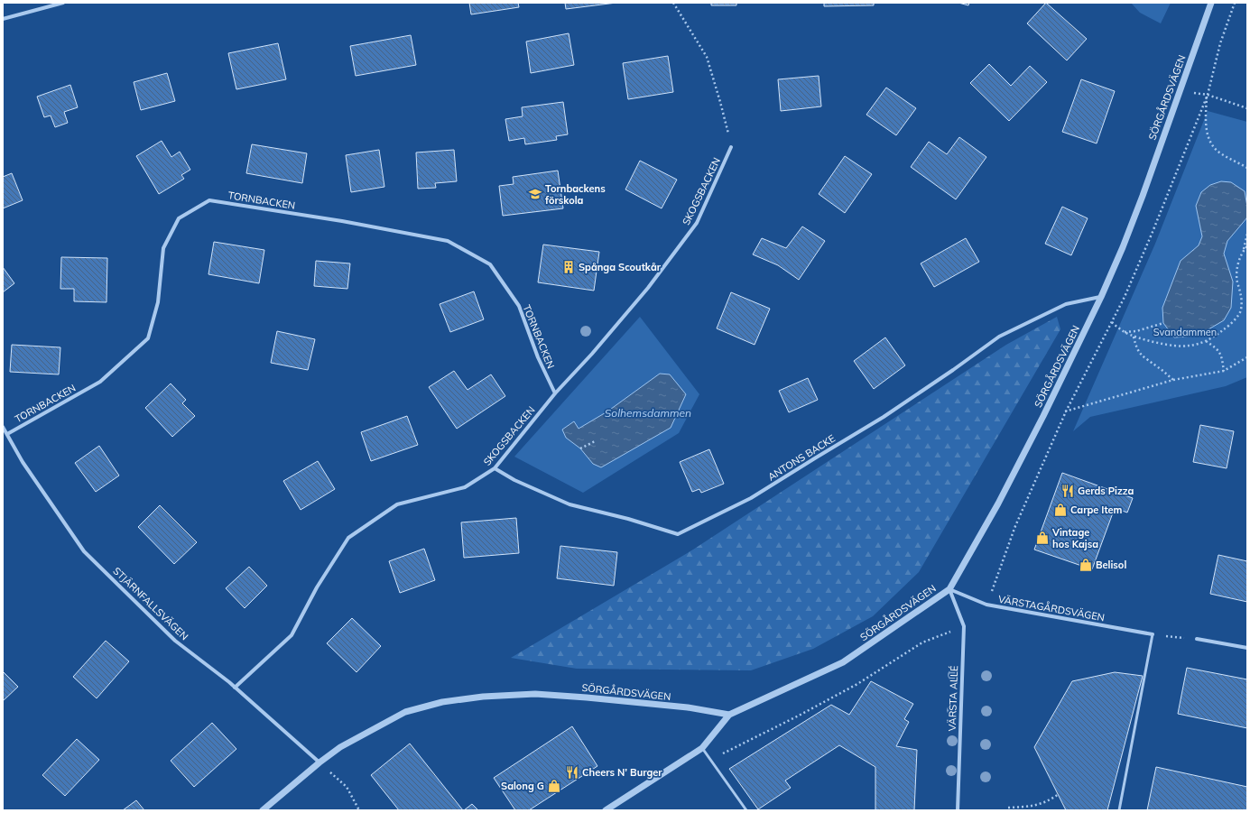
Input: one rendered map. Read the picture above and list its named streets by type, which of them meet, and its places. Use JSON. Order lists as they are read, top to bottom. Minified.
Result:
{"streets":{"street":["SÖRGÅRDSVÄGEN","SKOGSBACKEN","TORNBACKEN","ANTONS BACKE","STJÄRNFALLSVÄGEN","VÄRSTAGÅRDSVÄGEN","VÄRSTA ALLÉ"]},"crossings":[["SÖRGÅRDSVÄGEN","ANTONS BACKE"],["SÖRGÅRDSVÄGEN","STJÄRNFALLSVÄGEN"],["SÖRGÅRDSVÄGEN","VÄRSTAGÅRDSVÄGEN"],["SÖRGÅRDSVÄGEN","VÄRSTA ALLÉ"],["SKOGSBACKEN","TORNBACKEN"],["SKOGSBACKEN","ANTONS BACKE"],["SKOGSBACKEN","STJÄRNFALLSVÄGEN"],["TORNBACKEN","STJÄRNFALLSVÄGEN"],["VÄRSTAGÅRDSVÄGEN","VÄRSTA ALLÉ"]],"water":["Solhemsdammen"],"parks":["Svandammen"],"places":{"school or university":["Tornbackens förskola"],"building":["Spånga Scoutkår"],"restaurant":["Gerds Pizza","Cheers N’ Burger"],"shop":["Carpe Item","Vintage hos Kajsa","Belisol","Salong G"]}}
